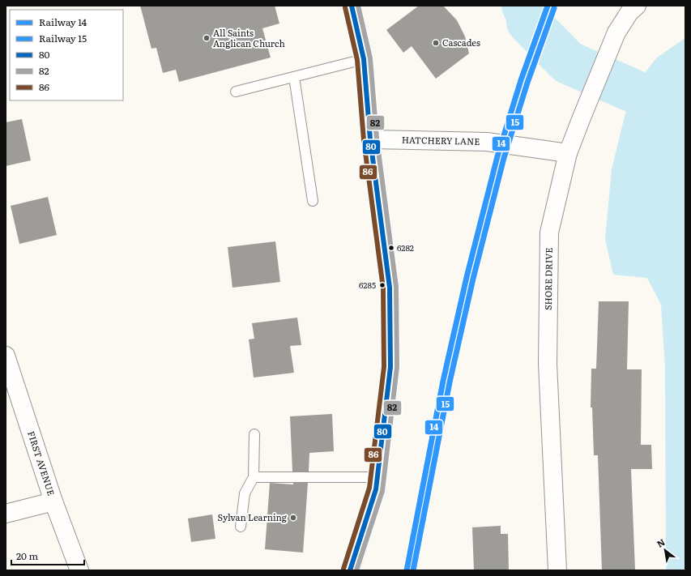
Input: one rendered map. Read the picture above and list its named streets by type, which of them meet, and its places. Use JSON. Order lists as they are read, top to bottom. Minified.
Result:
{"streets":{"street":["HATCHERY LANE","SHORE DRIVE","FIRST AVENUE"]},"crossings":[["HATCHERY LANE","SHORE DRIVE"]],"places":["All Saints Anglican Church","Cascades","6282","6285","Sylvan Learning"],"lines":["rail line 14","transit line 80","transit line 82","transit line 86","rail line 15"],"legend":["Railway 14","Railway 15","80","82","86"],"scale_bar":"20 m","north":"top left"}
